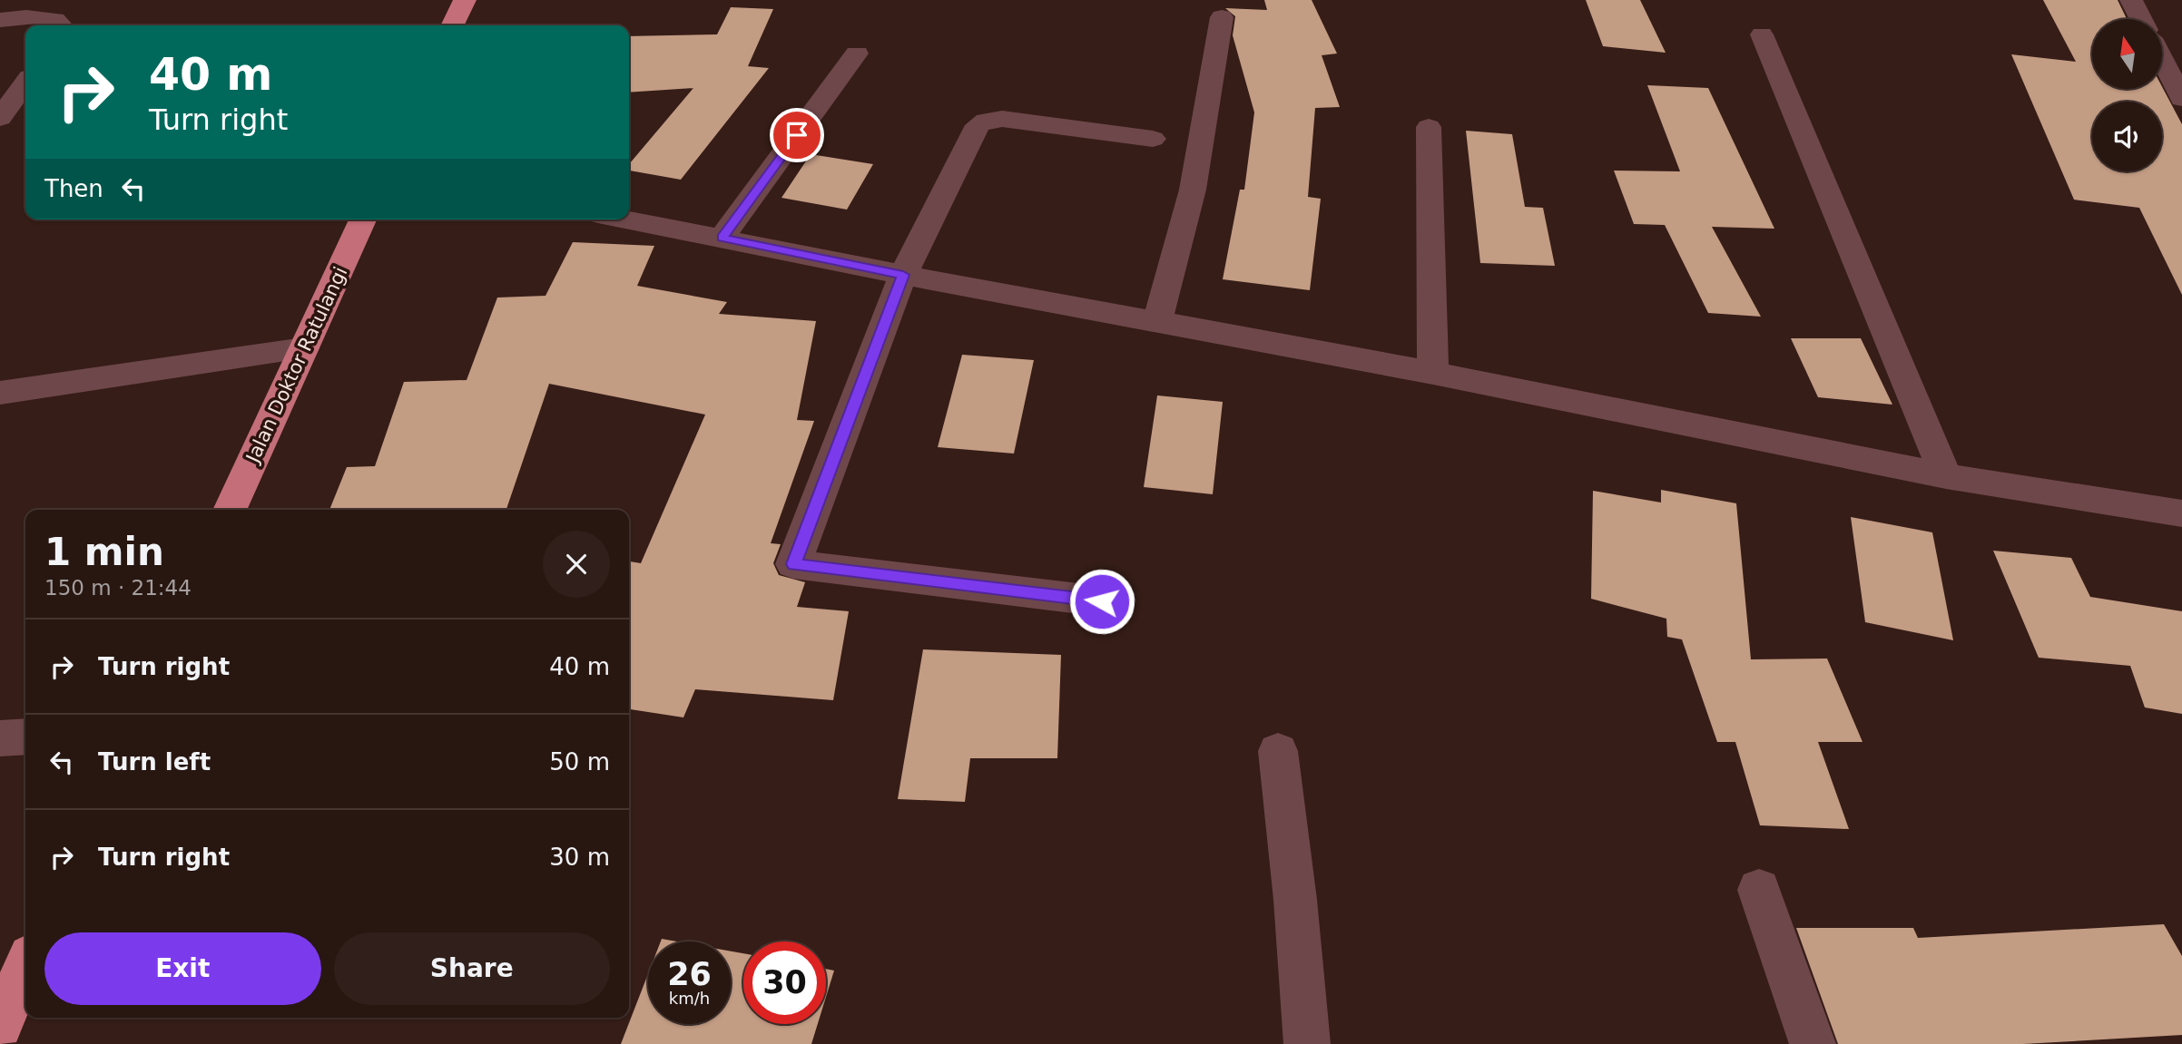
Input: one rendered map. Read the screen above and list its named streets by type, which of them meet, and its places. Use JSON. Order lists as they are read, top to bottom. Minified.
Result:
{"streets":{"highway":["Jalan Doktor Ratulangi"]},"north":"top","page":{"turn":["40 m","Turn right"],"then":"Then","heading":["1 min","150 m · 21:44"],"list":[{"name":"Turn right","value":"40 m"},{"name":"Turn left","value":"50 m"},{"name":"Turn right","value":"30 m"}],"buttons":["Exit","Share"],"speed":"26 km/h","limit":"30"}}
